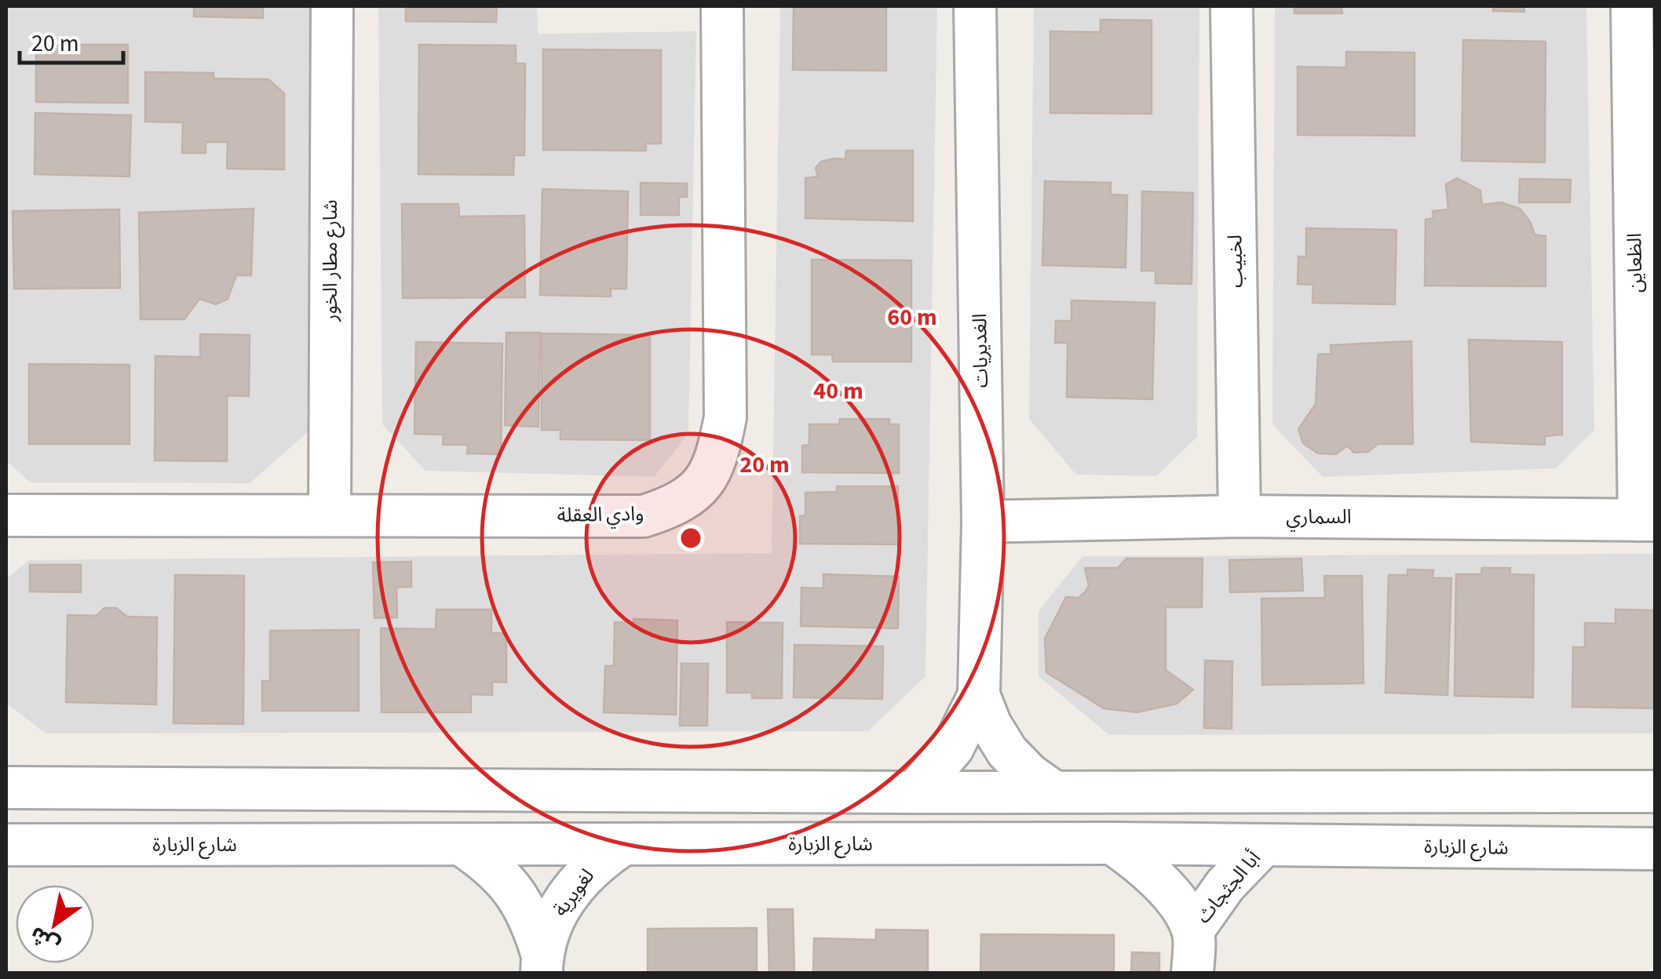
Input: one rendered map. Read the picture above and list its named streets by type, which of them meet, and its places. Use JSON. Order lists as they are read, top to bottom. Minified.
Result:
{"streets":{"street":["شارع مطار الخور","لخبيب","الظعاين","الغديريات","وادي العقلة","السماري","شارع الزبارة","أبا الجثجاث","لغويرية"]},"crossings":[["شارع مطار الخور","وادي العقلة"],["لخبيب","السماري"],["الظعاين","السماري"],["الغديريات","السماري"],["شارع الزبارة","أبا الجثجاث"],["شارع الزبارة","لغويرية"]],"scale_bar":"20 m","north":"bottom left","rings":["60 m","40 m","20 m"]}
